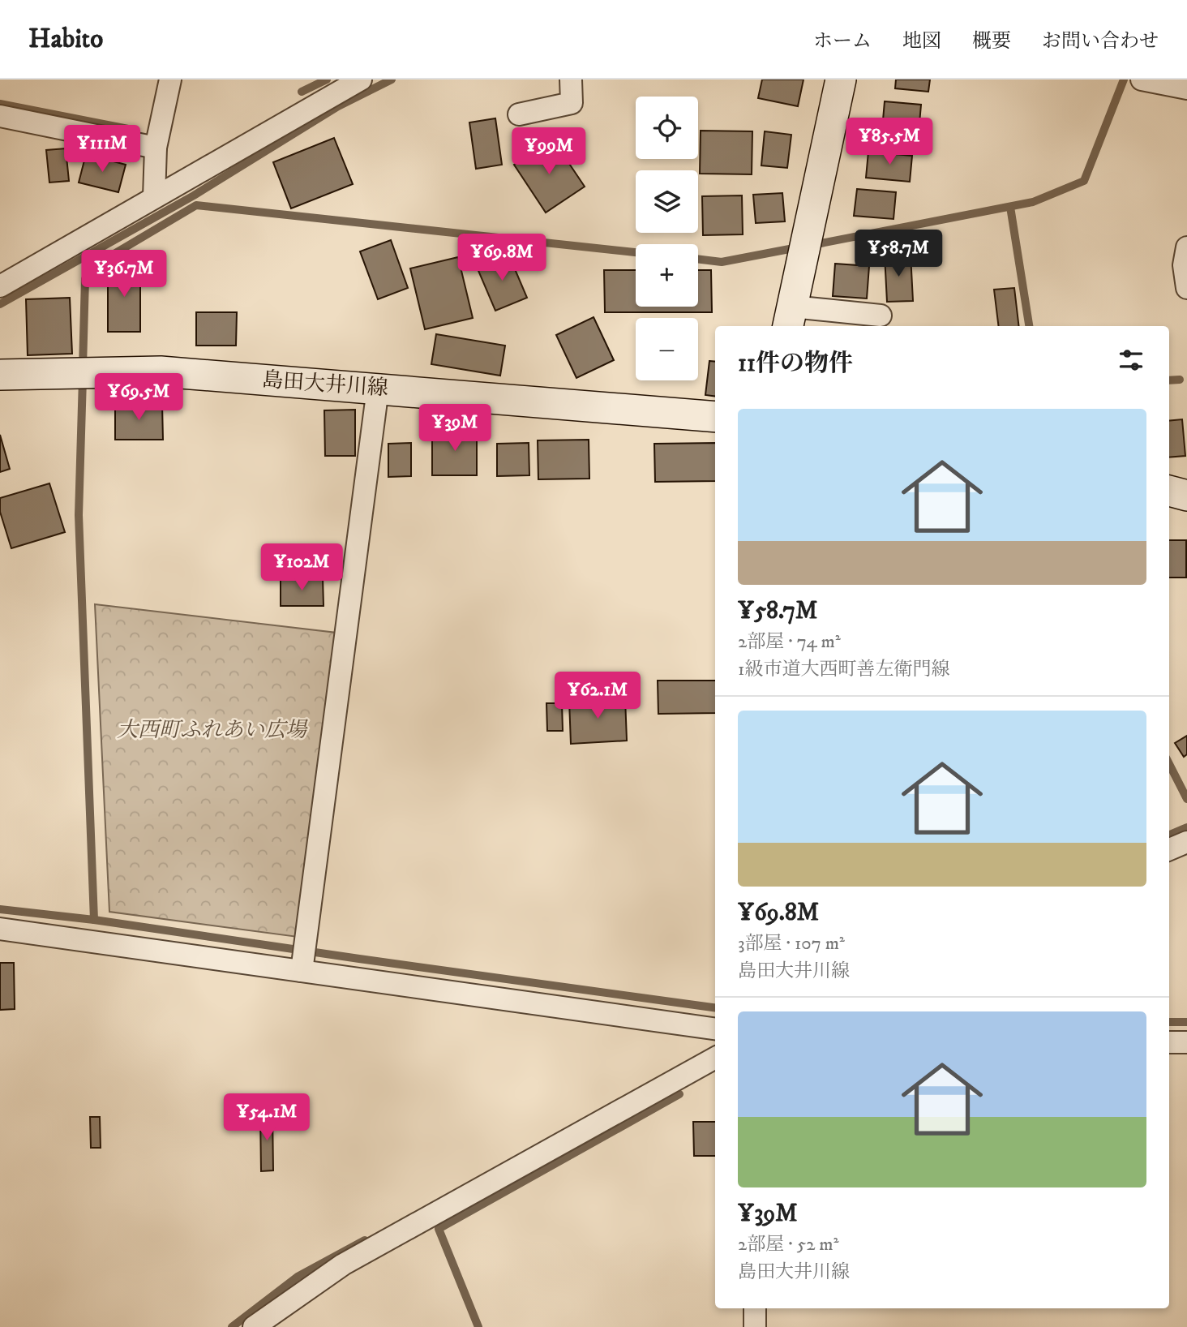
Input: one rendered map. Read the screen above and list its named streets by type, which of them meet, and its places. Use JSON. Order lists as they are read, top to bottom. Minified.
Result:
{"streets":{"main road":["島田大井川線"]},"parks":["大西町ふれあい広場"],"page":{"header":"Habito","nav":["ホーム","地図","概要","お問い合わせ"],"map_buttons":["+","−"],"price":["¥85.5M","¥111M","¥99M","¥58.7M","¥69.8M","¥36.7M","¥69.5M","¥39M","¥102M","¥62.1M","¥54.1M"],"heading":"11件の物件","list":[{"name":"¥58.7M","note":"2部屋 · 74 m² · 1級市道大西町善左衛門線"},{"name":"¥69.8M","note":"3部屋 · 107 m² · 島田大井川線"},{"name":"¥39M","note":"2部屋 · 52 m² · 島田大井川線"}]}}
